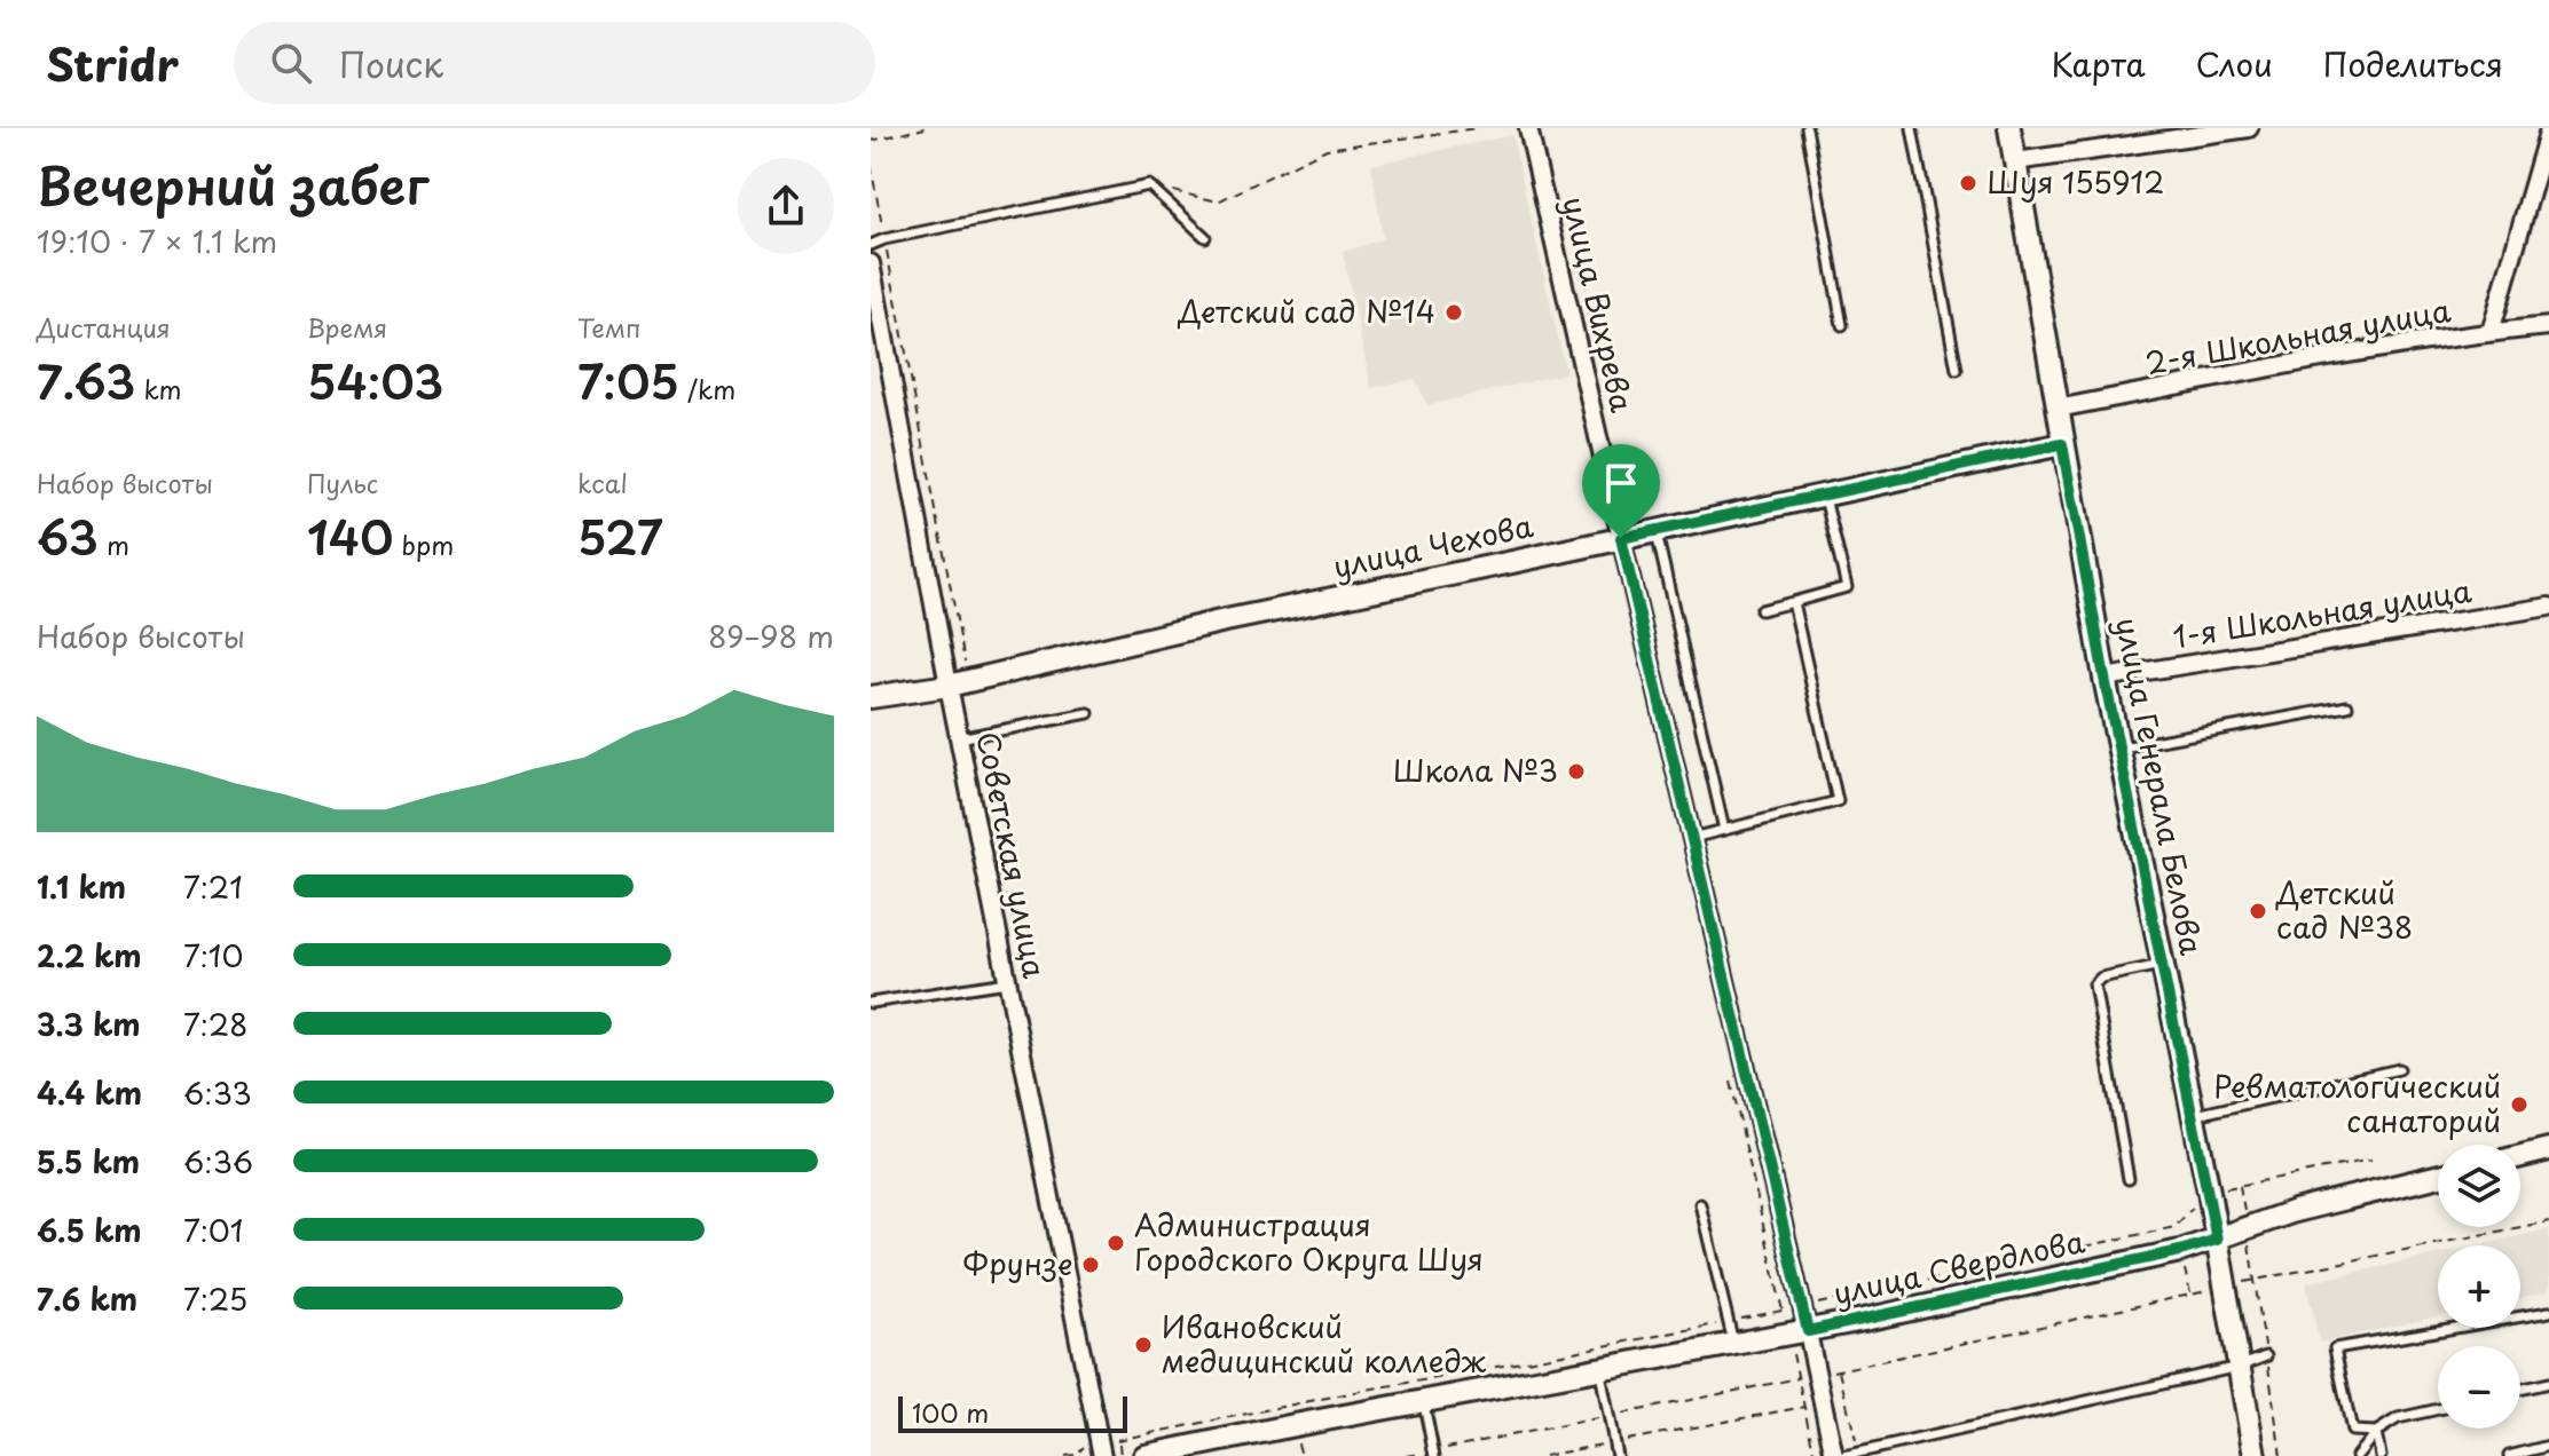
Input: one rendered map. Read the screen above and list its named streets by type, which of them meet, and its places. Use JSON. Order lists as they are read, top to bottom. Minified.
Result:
{"streets":{"street":["улица Вихрева","2-я Школьная улица","улица Чехова","1-я Школьная улица","улица Генерала Белова","Советская улица","улица Свердлова"]},"crossings":[["улица Вихрева","улица Чехова"],["улица Вихрева","улица Свердлова"],["2-я Школьная улица","улица Генерала Белова"],["улица Чехова","улица Генерала Белова"],["улица Чехова","Советская улица"],["1-я Школьная улица","улица Генерала Белова"],["улица Генерала Белова","улица Свердлова"]],"places":["Шуя 155912","Детский сад №14","Школа №3","Детский сад №38","Ревматологический санаторий","Администрация Городского Округа Шуя","Фрунзе","Ивановский медицинский колледж"],"scale_bar":"100 m","page":{"header":"Stridr","search":"Поиск","nav":["Карта","Слои","Поделиться"],"heading":["Вечерний забег","19:10 · 7 × 1.1 km"],"stats":[["Дистанция","7.63 km"],["Время","54:03"],["Темп","7:05 /km"],["Набор высоты","63 m"],["Пульс","140 bpm"],["kcal","527"]],"chart":["Набор высоты","89–98 m"],"list":[{"name":"1.1 km","note":"7:21"},{"name":"2.2 km","note":"7:10"},{"name":"3.3 km","note":"7:28"},{"name":"4.4 km","note":"6:33"},{"name":"5.5 km","note":"6:36"},{"name":"6.5 km","note":"7:01"},{"name":"7.6 km","note":"7:25"}],"map_buttons":["+","−"],"scale":"100 m"}}
